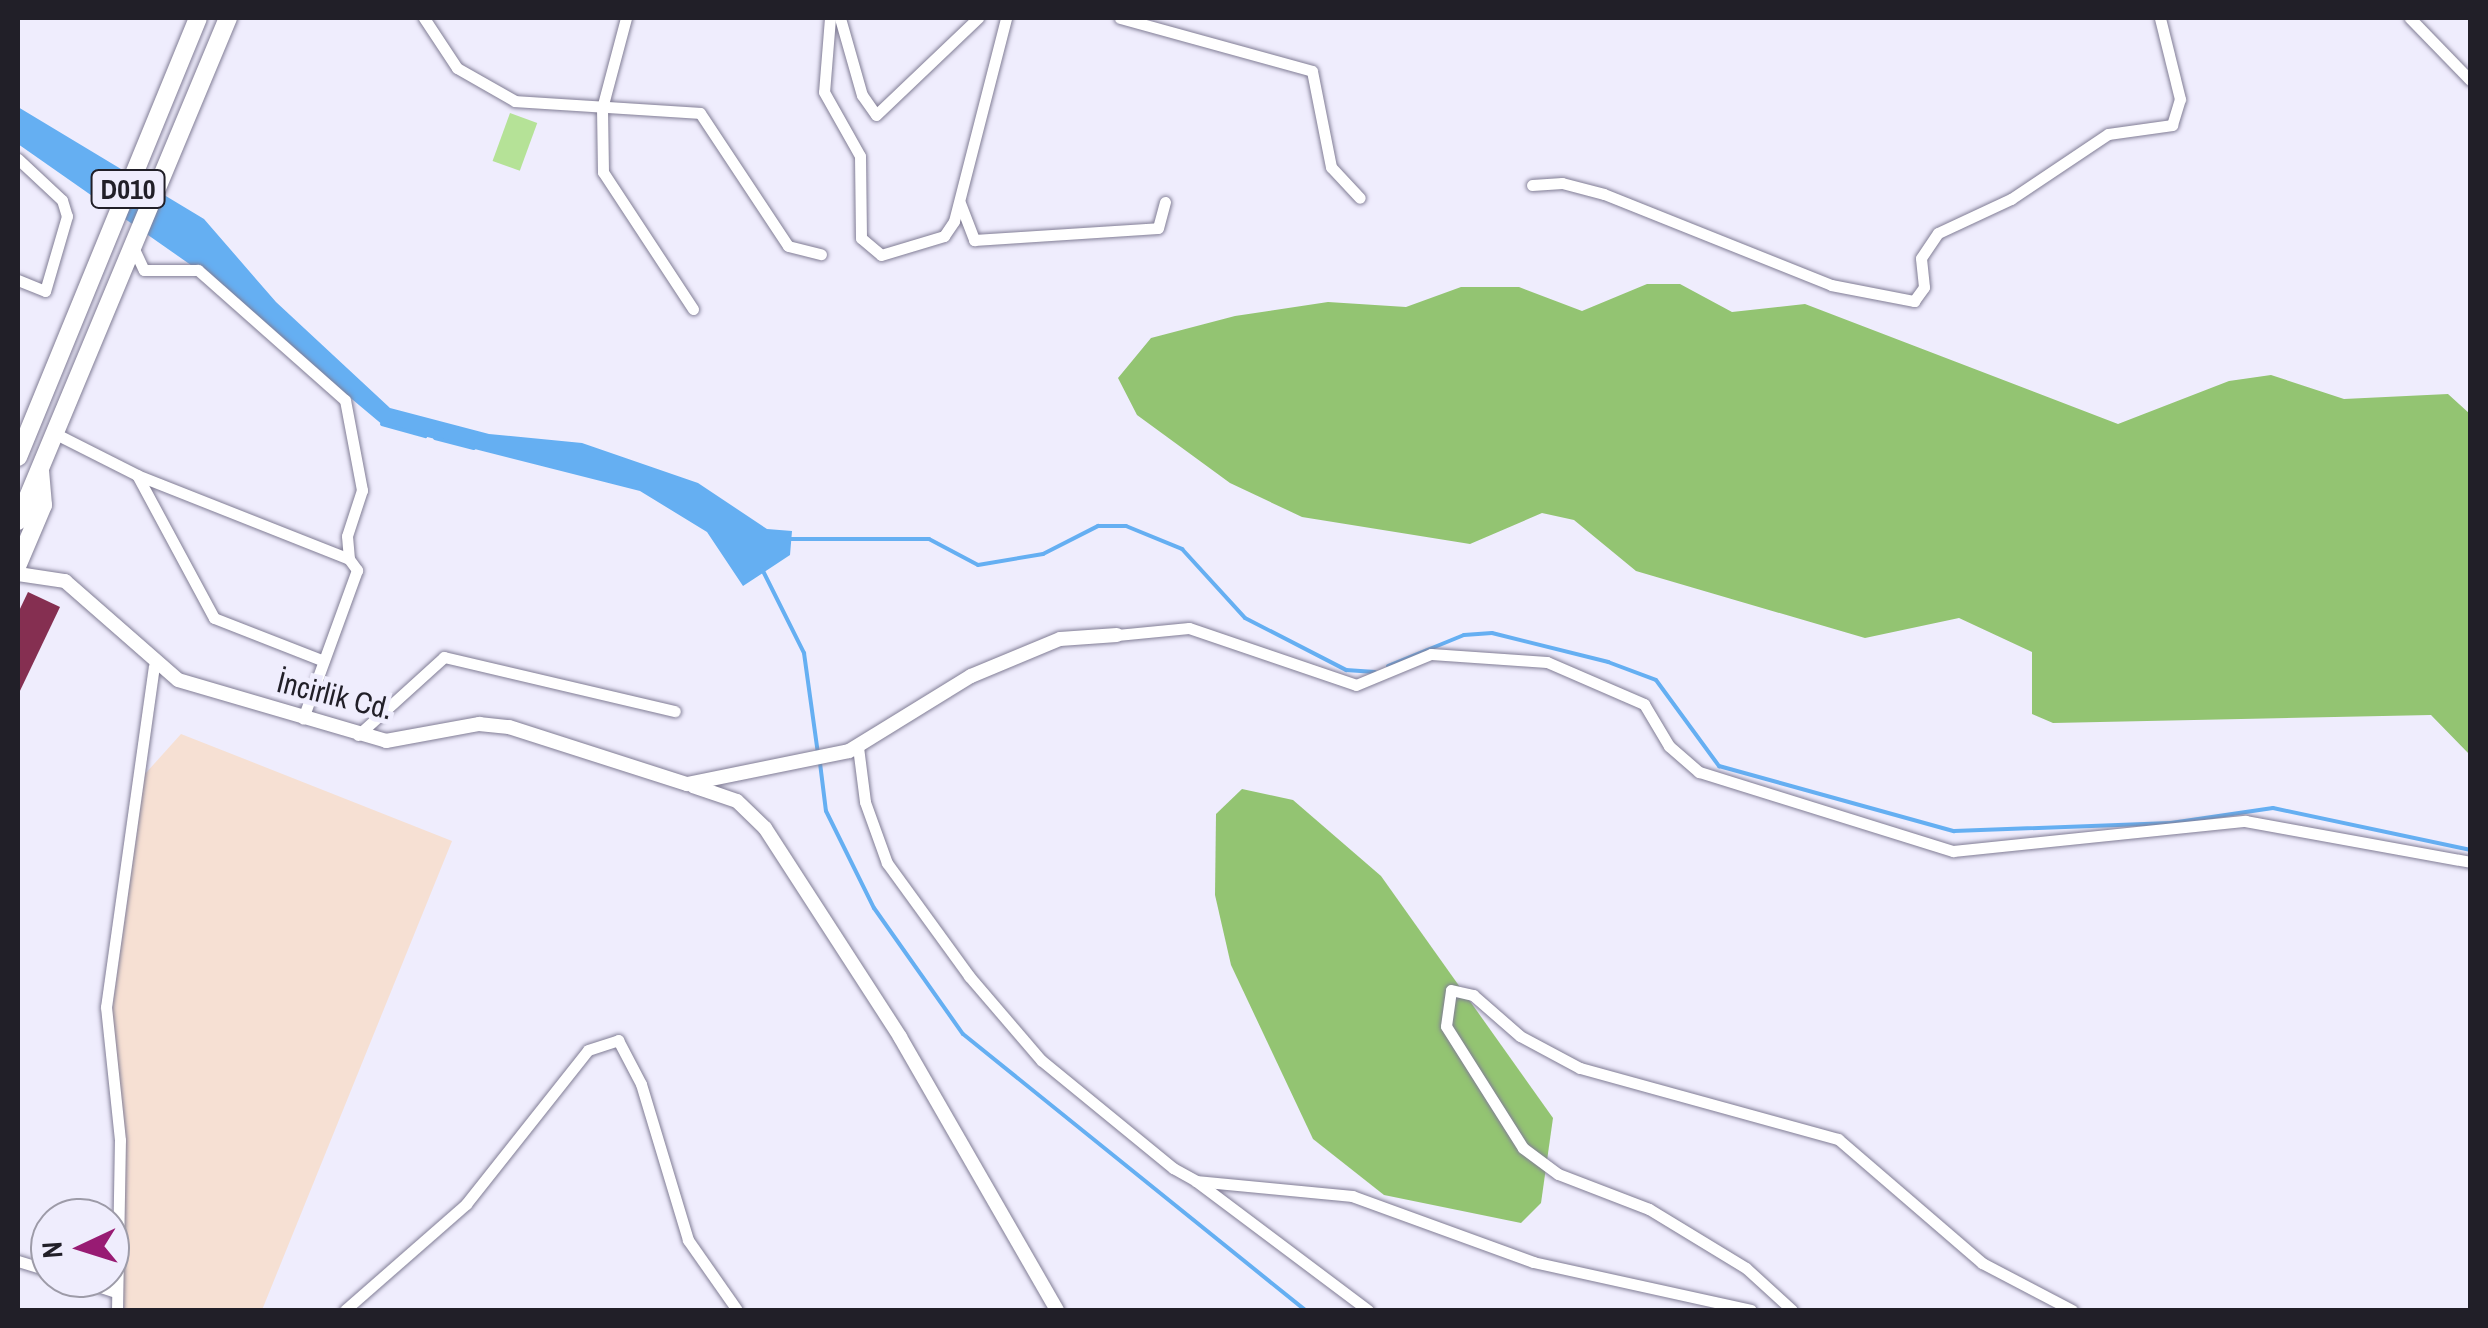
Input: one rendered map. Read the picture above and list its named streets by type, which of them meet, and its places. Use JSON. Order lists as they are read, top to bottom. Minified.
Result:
{"streets":{"highway":["D010"],"street":["İncirlik Cd."]},"north":"left"}
